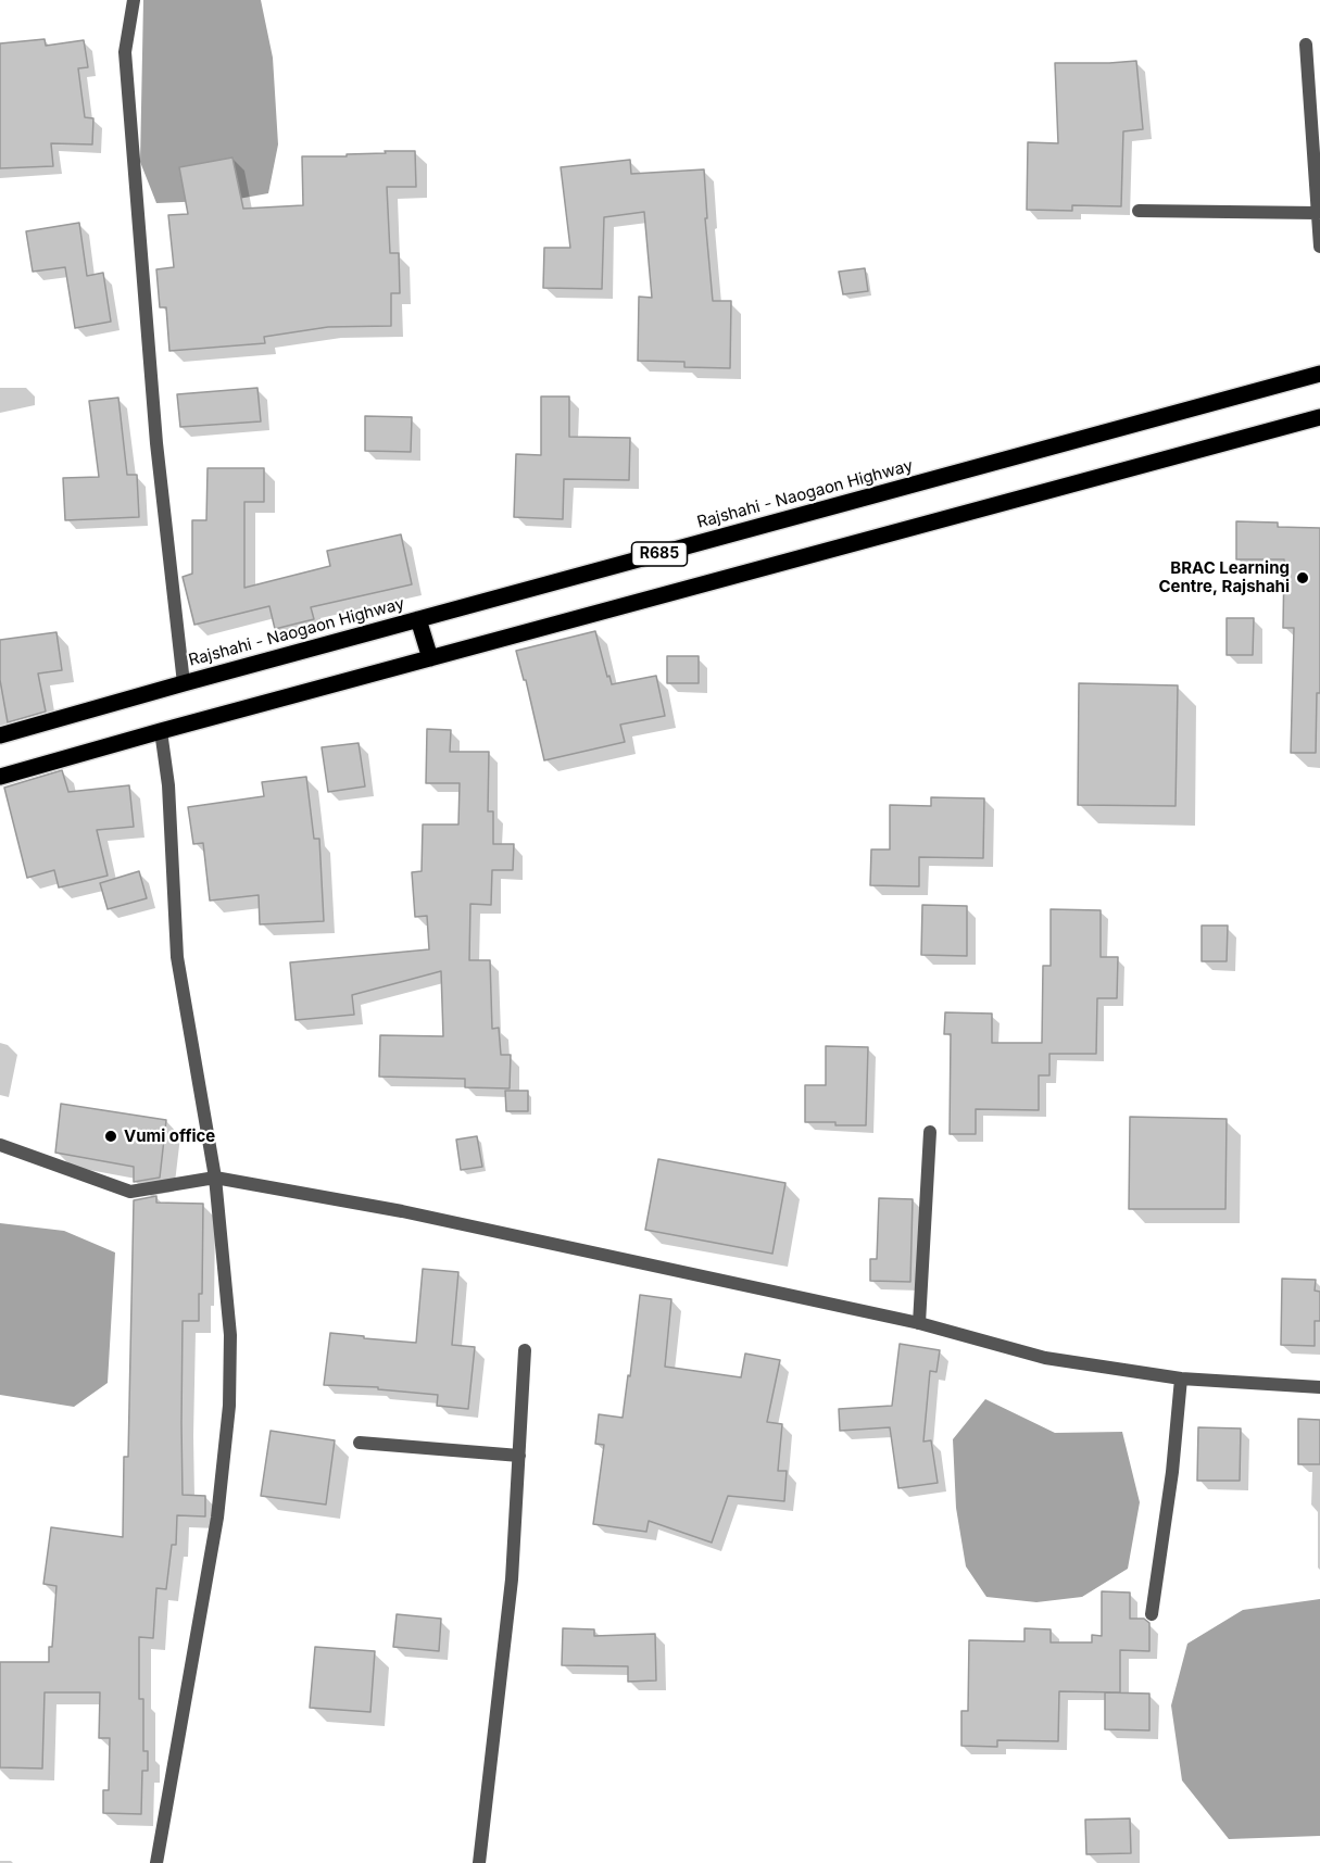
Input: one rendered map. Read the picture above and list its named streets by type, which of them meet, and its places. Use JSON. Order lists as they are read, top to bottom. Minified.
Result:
{"streets":{"main road":["Rajshahi - Naogaon Highway","R685"]},"places":["BRAC Learning Centre, Rajshahi","Vumi office"]}
